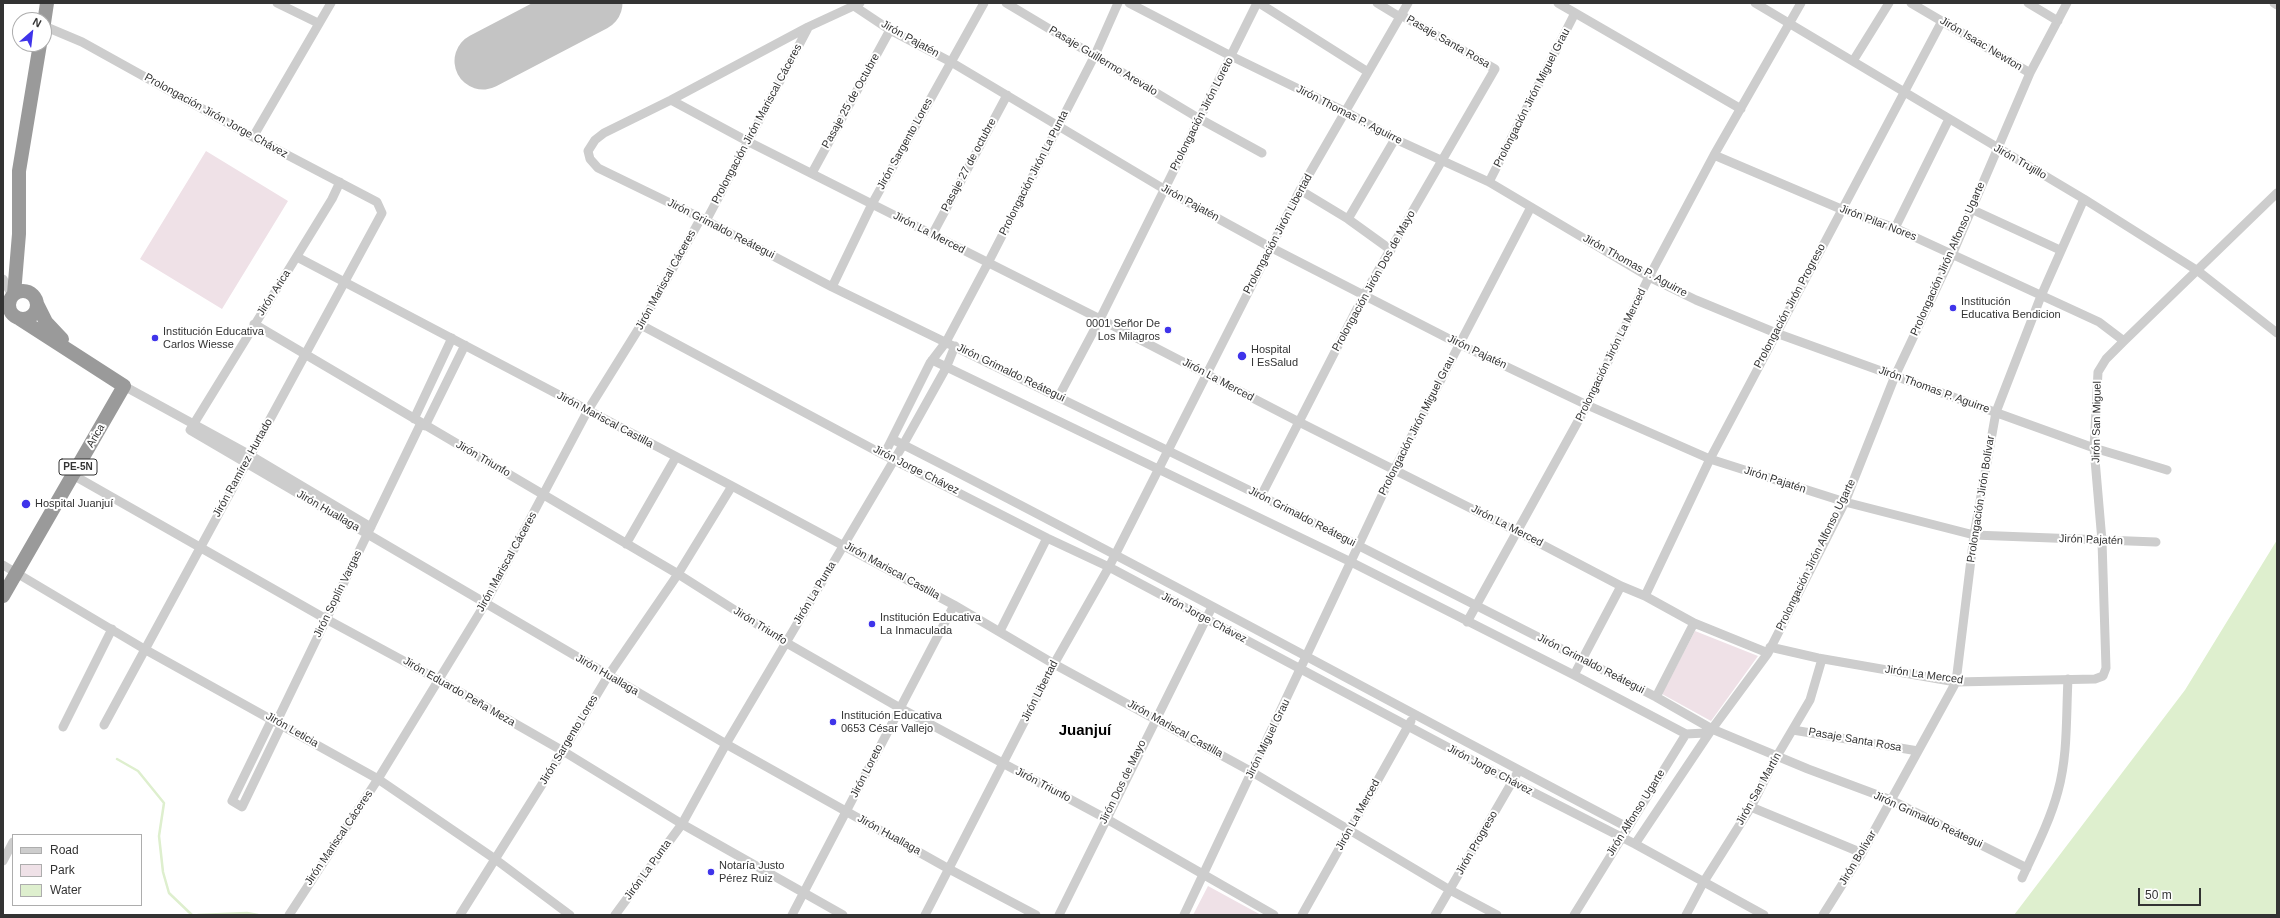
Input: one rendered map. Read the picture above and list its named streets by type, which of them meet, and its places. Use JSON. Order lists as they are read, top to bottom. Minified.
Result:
{"streets":{"highway":["Arica","PE-5N"],"street":["Jirón Pajatén","Pasaje Santa Rosa","Jirón Isaac Newton","Pasaje Guillermo Arevalo","Prolongación Jirón Miguel Grau","Pasaje 25 de Octubre","Prolongación Jirón Loreto","Jirón Thomas P. Aguirre","Prolongación Jirón Jorge Chávez","Prolongación Jirón Mariscal Cáceres","Jirón Sargento Lores","Jirón Trujillo","Pasaje 27 de octubre","Prolongación Jirón La Punta","Jirón Pilar Nores","Jirón Grimaldo Reátegui","Jirón La Merced","Prolongación Jirón Libertad","Prolongación Jirón Alfonso Ugarte","Jirón Mariscal Cáceres","Prolongación Jirón Dos de Mayo","Jirón Arica","Prolongación Jirón Progreso","Prolongación Jirón La Merced","Jirón Mariscal Castilla","Jirón San Miguel","Jirón Triunfo","Jirón Ramírez Hurtado","Jirón Jorge Chávez","Prolongación Jirón Bolívar","Jirón Huallaga","Jirón La Punta","Jirón Soplín Vargas","Jirón Libertad","Jirón Eduardo Peña Meza","Jirón Leticia","Jirón Miguel Grau","Jirón Loreto","Jirón Dos de Mayo","Jirón San Martín","Jirón Alfonso Ugarte","Jirón Progreso","Jirón Bolívar"]},"crossings":[["Jirón Pajatén","Prolongación Jirón Miguel Grau"],["Jirón Pajatén","Pasaje 25 de Octubre"],["Jirón Pajatén","Prolongación Jirón Loreto"],["Jirón Pajatén","Jirón Sargento Lores"],["Jirón Pajatén","Pasaje 27 de octubre"],["Jirón Pajatén","Prolongación Jirón La Punta"],["Jirón Pajatén","Prolongación Jirón Libertad"],["Jirón Pajatén","Prolongación Jirón Alfonso Ugarte"],["Jirón Pajatén","Prolongación Jirón Dos de Mayo"],["Jirón Pajatén","Prolongación Jirón Progreso"],["Jirón Pajatén","Prolongación Jirón La Merced"],["Jirón Pajatén","Jirón San Miguel"],["Jirón Pajatén","Prolongación Jirón Bolívar"],["Pasaje Santa Rosa","Prolongación Jirón Libertad"],["Pasaje Santa Rosa","Prolongación Jirón Dos de Mayo"],["Pasaje Santa Rosa","Prolongación Jirón Bolívar"],["Pasaje Santa Rosa","Jirón San Martín"],["Jirón Isaac Newton","Prolongación Jirón Alfonso Ugarte"],["Jirón Isaac Newton","Prolongación Jirón Progreso"],["Pasaje Guillermo Arevalo","Prolongación Jirón Loreto"],["Pasaje Guillermo Arevalo","Prolongación Jirón La Punta"],["Prolongación Jirón Miguel Grau","Jirón Thomas P. Aguirre"],["Prolongación Jirón Miguel Grau","Jirón Grimaldo Reátegui"],["Prolongación Jirón Miguel Grau","Jirón La Merced"],["Prolongación Jirón Miguel Grau","Jirón Miguel Grau"],["Pasaje 25 de Octubre","Jirón La Merced"],["Prolongación Jirón Loreto","Jirón Thomas P. Aguirre"],["Prolongación Jirón Loreto","Jirón Grimaldo Reátegui"],["Prolongación Jirón Loreto","Jirón La Merced"],["Jirón Thomas P. Aguirre","Prolongación Jirón Libertad"],["Jirón Thomas P. Aguirre","Prolongación Jirón Alfonso Ugarte"],["Jirón Thomas P. Aguirre","Prolongación Jirón Dos de Mayo"],["Jirón Thomas P. Aguirre","Prolongación Jirón Progreso"],["Jirón Thomas P. Aguirre","Prolongación Jirón La Merced"],["Jirón Thomas P. Aguirre","Jirón San Miguel"],["Jirón Thomas P. Aguirre","Prolongación Jirón Bolívar"],["Prolongación Jirón Jorge Chávez","Jirón Arica"],["Prolongación Jirón Jorge Chávez","Jirón Ramírez Hurtado"],["Prolongación Jirón Mariscal Cáceres","Jirón Grimaldo Reátegui"],["Prolongación Jirón Mariscal Cáceres","Jirón La Merced"],["Prolongación Jirón Mariscal Cáceres","Jirón Mariscal Cáceres"],["Jirón Sargento Lores","Jirón Grimaldo Reátegui"],["Jirón Sargento Lores","Jirón La Merced"],["Jirón Sargento Lores","Jirón Mariscal Castilla"],["Jirón Sargento Lores","Jirón Triunfo"],["Jirón Sargento Lores","Jirón Huallaga"],["Jirón Sargento Lores","Jirón Eduardo Peña Meza"],["Jirón Sargento Lores","Jirón Leticia"],["Jirón Trujillo","Prolongación Jirón Alfonso Ugarte"],["Jirón Trujillo","Prolongación Jirón Progreso"],["Jirón Trujillo","Prolongación Jirón La Merced"],["Jirón Trujillo","Jirón San Miguel"],["Jirón Trujillo","Prolongación Jirón Bolívar"],["Pasaje 27 de octubre","Jirón La Merced"],["Prolongación Jirón La Punta","Jirón Grimaldo Reátegui"],["Prolongación Jirón La Punta","Jirón La Merced"],["Jirón Pilar Nores","Prolongación Jirón Alfonso Ugarte"],["Jirón Pilar Nores","Prolongación Jirón Progreso"],["Jirón Pilar Nores","Prolongación Jirón La Merced"],["Jirón Pilar Nores","Jirón San Miguel"],["Jirón Pilar Nores","Prolongación Jirón Bolívar"],["Jirón Grimaldo Reátegui","Jirón La Merced"],["Jirón Grimaldo Reátegui","Prolongación Jirón Libertad"],["Jirón Grimaldo Reátegui","Prolongación Jirón Alfonso Ugarte"],["Jirón Grimaldo Reátegui","Jirón Mariscal Cáceres"],["Jirón Grimaldo Reátegui","Prolongación Jirón Dos de Mayo"],["Jirón Grimaldo Reátegui","Prolongación Jirón La Merced"],["Jirón Grimaldo Reátegui","Prolongación Jirón Bolívar"],["Jirón Grimaldo Reátegui","Jirón La Punta"],["Jirón Grimaldo Reátegui","Jirón Libertad"],["Jirón Grimaldo Reátegui","Jirón Miguel Grau"],["Jirón Grimaldo Reátegui","Jirón San Martín"],["Jirón Grimaldo Reátegui","Jirón Alfonso Ugarte"],["Jirón Grimaldo Reátegui","Jirón Bolívar"],["Jirón La Merced","Prolongación Jirón Libertad"],["Jirón La Merced","Prolongación Jirón Alfonso Ugarte"],["Jirón La Merced","Prolongación Jirón Dos de Mayo"],["Jirón La Merced","Prolongación Jirón Progreso"],["Jirón La Merced","Prolongación Jirón La Merced"],["Jirón La Merced","Jirón Mariscal Castilla"],["Jirón La Merced","Jirón San Miguel"],["Jirón La Merced","Jirón Jorge Chávez"],["Jirón La Merced","Prolongación Jirón Bolívar"],["Jirón La Merced","Jirón San Martín"],["Prolongación Jirón Libertad","Jirón Libertad"],["Prolongación Jirón Alfonso Ugarte","Jirón Jorge Chávez"],["Jirón Mariscal Cáceres","Jirón Mariscal Castilla"],["Jirón Mariscal Cáceres","Jirón Triunfo"],["Jirón Mariscal Cáceres","Jirón Jorge Chávez"],["Jirón Mariscal Cáceres","Jirón Huallaga"],["Jirón Mariscal Cáceres","Jirón Eduardo Peña Meza"],["Jirón Mariscal Cáceres","Jirón Leticia"],["Jirón Arica","Jirón Mariscal Castilla"],["Jirón Arica","Jirón Triunfo"],["Jirón Arica","Jirón Huallaga"],["Jirón Mariscal Castilla","Jirón Ramírez Hurtado"],["Jirón Mariscal Castilla","Jirón La Punta"],["Jirón Mariscal Castilla","Jirón Soplín Vargas"],["Jirón Mariscal Castilla","Jirón Libertad"],["Jirón Mariscal Castilla","Jirón Miguel Grau"],["Jirón Mariscal Castilla","Jirón Loreto"],["Jirón Mariscal Castilla","Jirón Dos de Mayo"],["Jirón Mariscal Castilla","Jirón Progreso"],["Arica","Jirón Huallaga"],["Arica","Jirón Eduardo Peña Meza"],["Arica","Jirón Leticia"],["Jirón Triunfo","Jirón Ramírez Hurtado"],["Jirón Triunfo","Jirón La Punta"],["Jirón Triunfo","Jirón Soplín Vargas"],["Jirón Triunfo","Jirón Libertad"],["Jirón Triunfo","Jirón Miguel Grau"],["Jirón Triunfo","Jirón Loreto"],["Jirón Triunfo","Jirón Dos de Mayo"],["Jirón Ramírez Hurtado","Jirón Huallaga"],["Jirón Ramírez Hurtado","Jirón Eduardo Peña Meza"],["Jirón Ramírez Hurtado","Jirón Leticia"],["Jirón Jorge Chávez","Jirón La Punta"],["Jirón Jorge Chávez","Jirón Libertad"],["Jirón Jorge Chávez","Jirón Miguel Grau"],["Jirón Jorge Chávez","Jirón Dos de Mayo"],["Jirón Jorge Chávez","Jirón San Martín"],["Jirón Jorge Chávez","Jirón Alfonso Ugarte"],["Jirón Jorge Chávez","Jirón Progreso"],["Prolongación Jirón Bolívar","Jirón Bolívar"],["Jirón Huallaga","Jirón La Punta"],["Jirón Huallaga","Jirón Soplín Vargas"],["Jirón Huallaga","Jirón Libertad"],["Jirón Huallaga","Jirón Loreto"],["Jirón La Punta","Jirón Eduardo Peña Meza"],["Jirón Soplín Vargas","Jirón Eduardo Peña Meza"],["Jirón Soplín Vargas","Jirón Leticia"],["Jirón Eduardo Peña Meza","Jirón Loreto"]],"districts":["Juanjuí"],"places":["Institución Educativa Bendicion","0001 Señor De Los Milagros","Institución Educativa Carlos Wiesse","Hospital I EsSalud","Hospital Juanjuí","Institución Educativa La Inmaculada","Institución Educativa 0653 César Vallejo","Notaría Justo Pérez Ruiz"],"legend":["Road","Park","Water"],"scale_bar":"50 m","north":"top right"}
